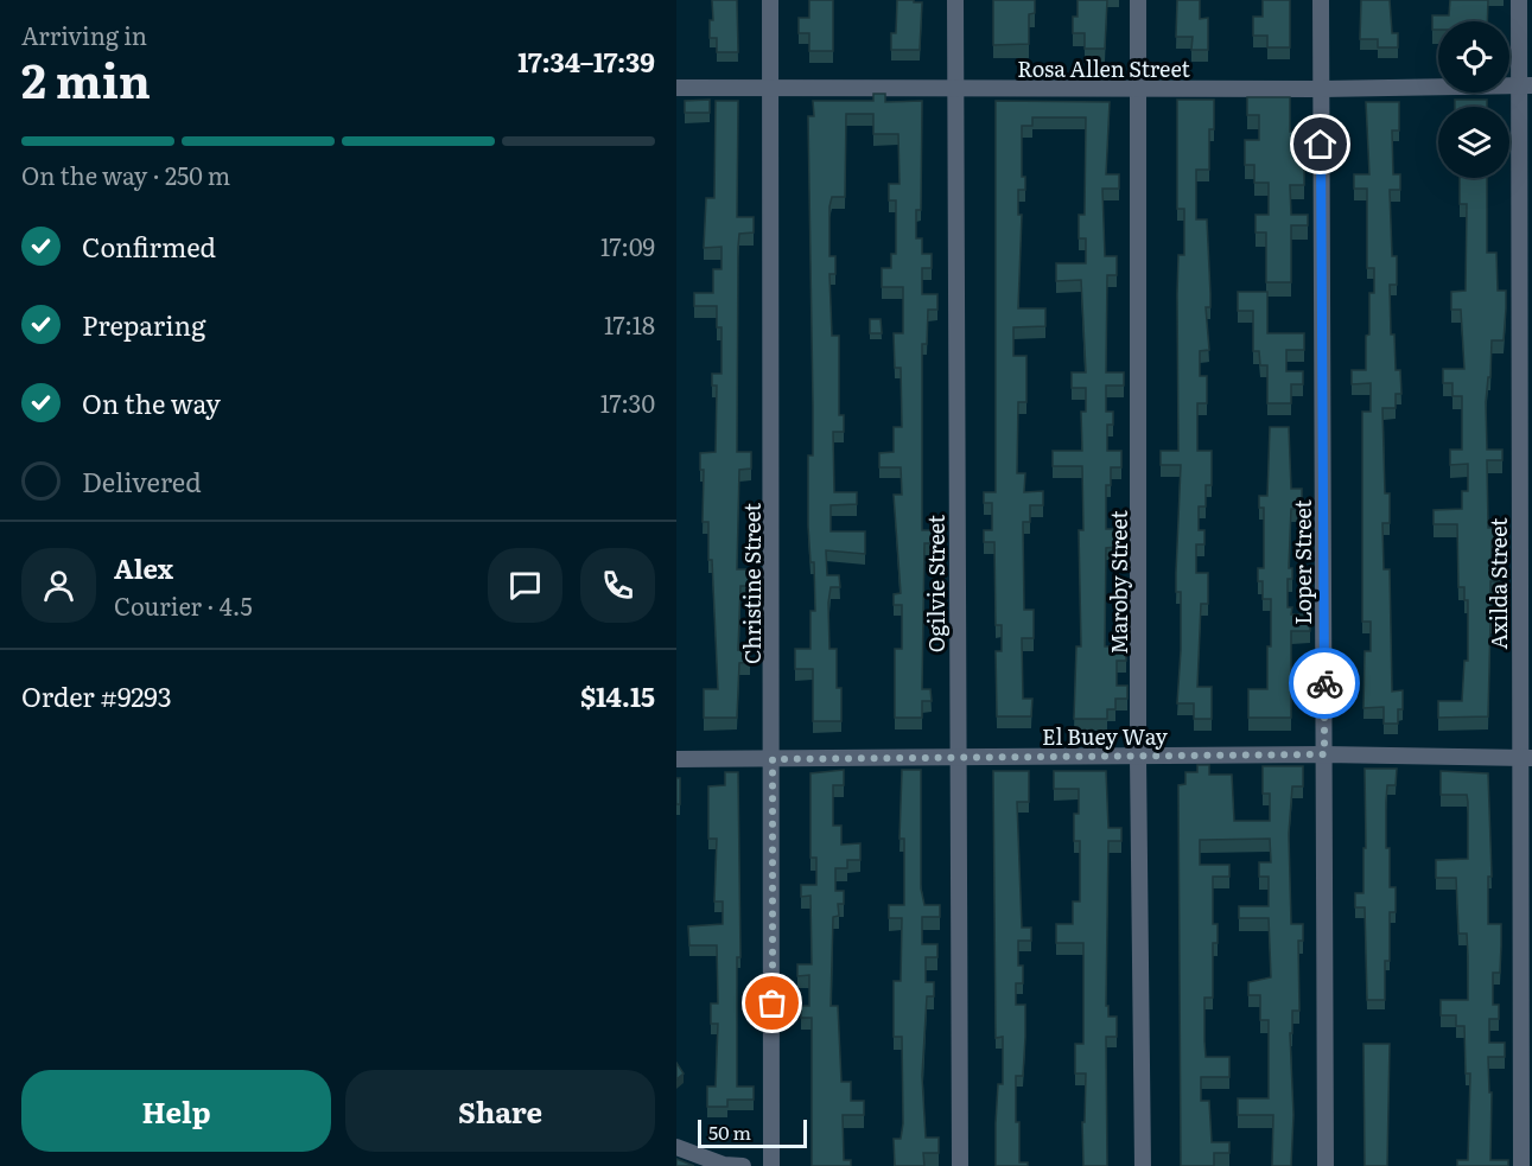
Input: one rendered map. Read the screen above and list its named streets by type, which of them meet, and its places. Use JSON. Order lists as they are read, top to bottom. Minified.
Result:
{"streets":{"street":["Rosa Allen Street","Loper Street","Maroby Street","Christine Street","Ogilvie Street","Axilda Street","El Buey Way"]},"crossings":[["Rosa Allen Street","Loper Street"],["Rosa Allen Street","Maroby Street"],["Rosa Allen Street","Christine Street"],["Rosa Allen Street","Ogilvie Street"],["Rosa Allen Street","Axilda Street"],["Loper Street","El Buey Way"],["Maroby Street","El Buey Way"],["Christine Street","El Buey Way"],["Ogilvie Street","El Buey Way"],["Axilda Street","El Buey Way"]],"scale_bar":"50 m","page":{"heading":["2 min","Arriving in","17:34–17:39"],"panel":["Alex","Courier · 4.5","Order #9293","$14.15"],"bar":"On the way · 250 m","list":[["Confirmed","17:09"],["Preparing","17:18"],["On the way","17:30"],"Delivered"],"buttons":["Help","Share"],"scale":"50 m"}}
